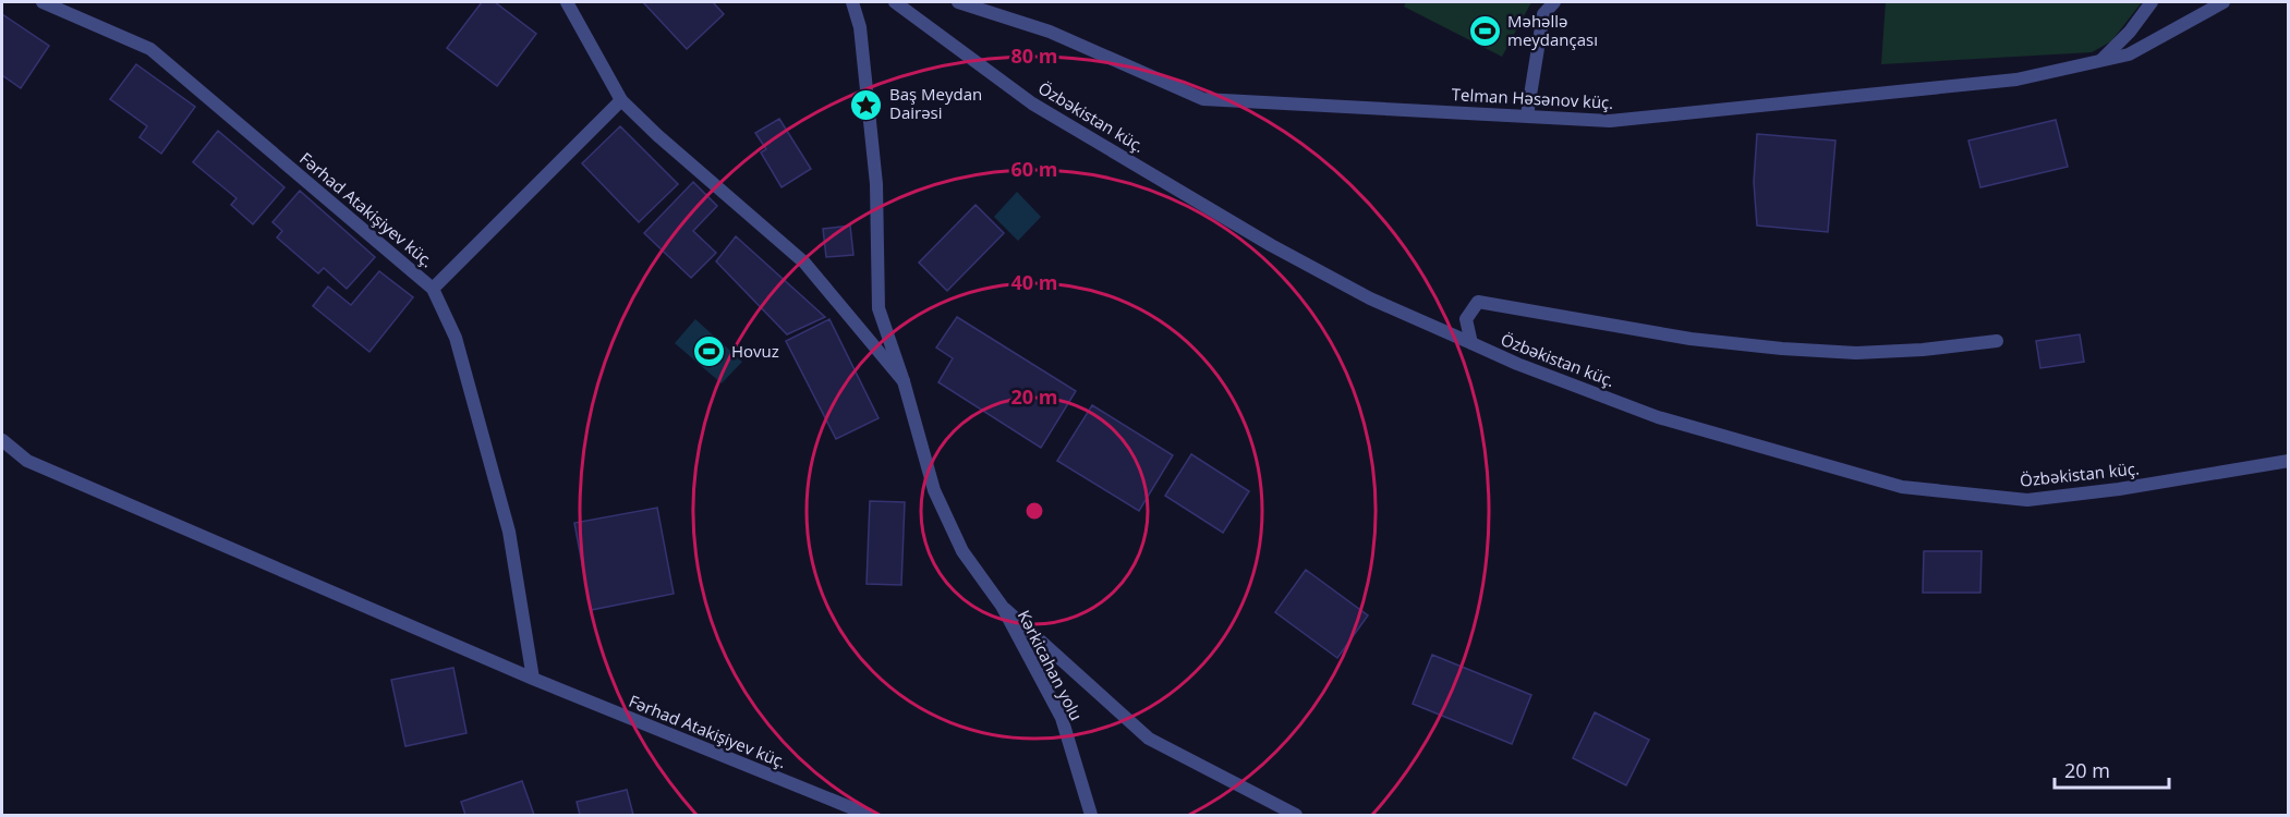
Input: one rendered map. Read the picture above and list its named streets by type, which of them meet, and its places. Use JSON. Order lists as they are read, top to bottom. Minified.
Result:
{"streets":{"street":["Telman Həsənov küç.","Özbəkistan küç.","Fərhad Atakişiyev küç.","Kərkicahan yolu"]},"places":{"sports":["Məhəllə meydançası","Hovuz"],"place":["Baş Meydan Dairəsi"]},"scale_bar":"20 m","rings":["80 m","60 m","40 m","20 m"]}
